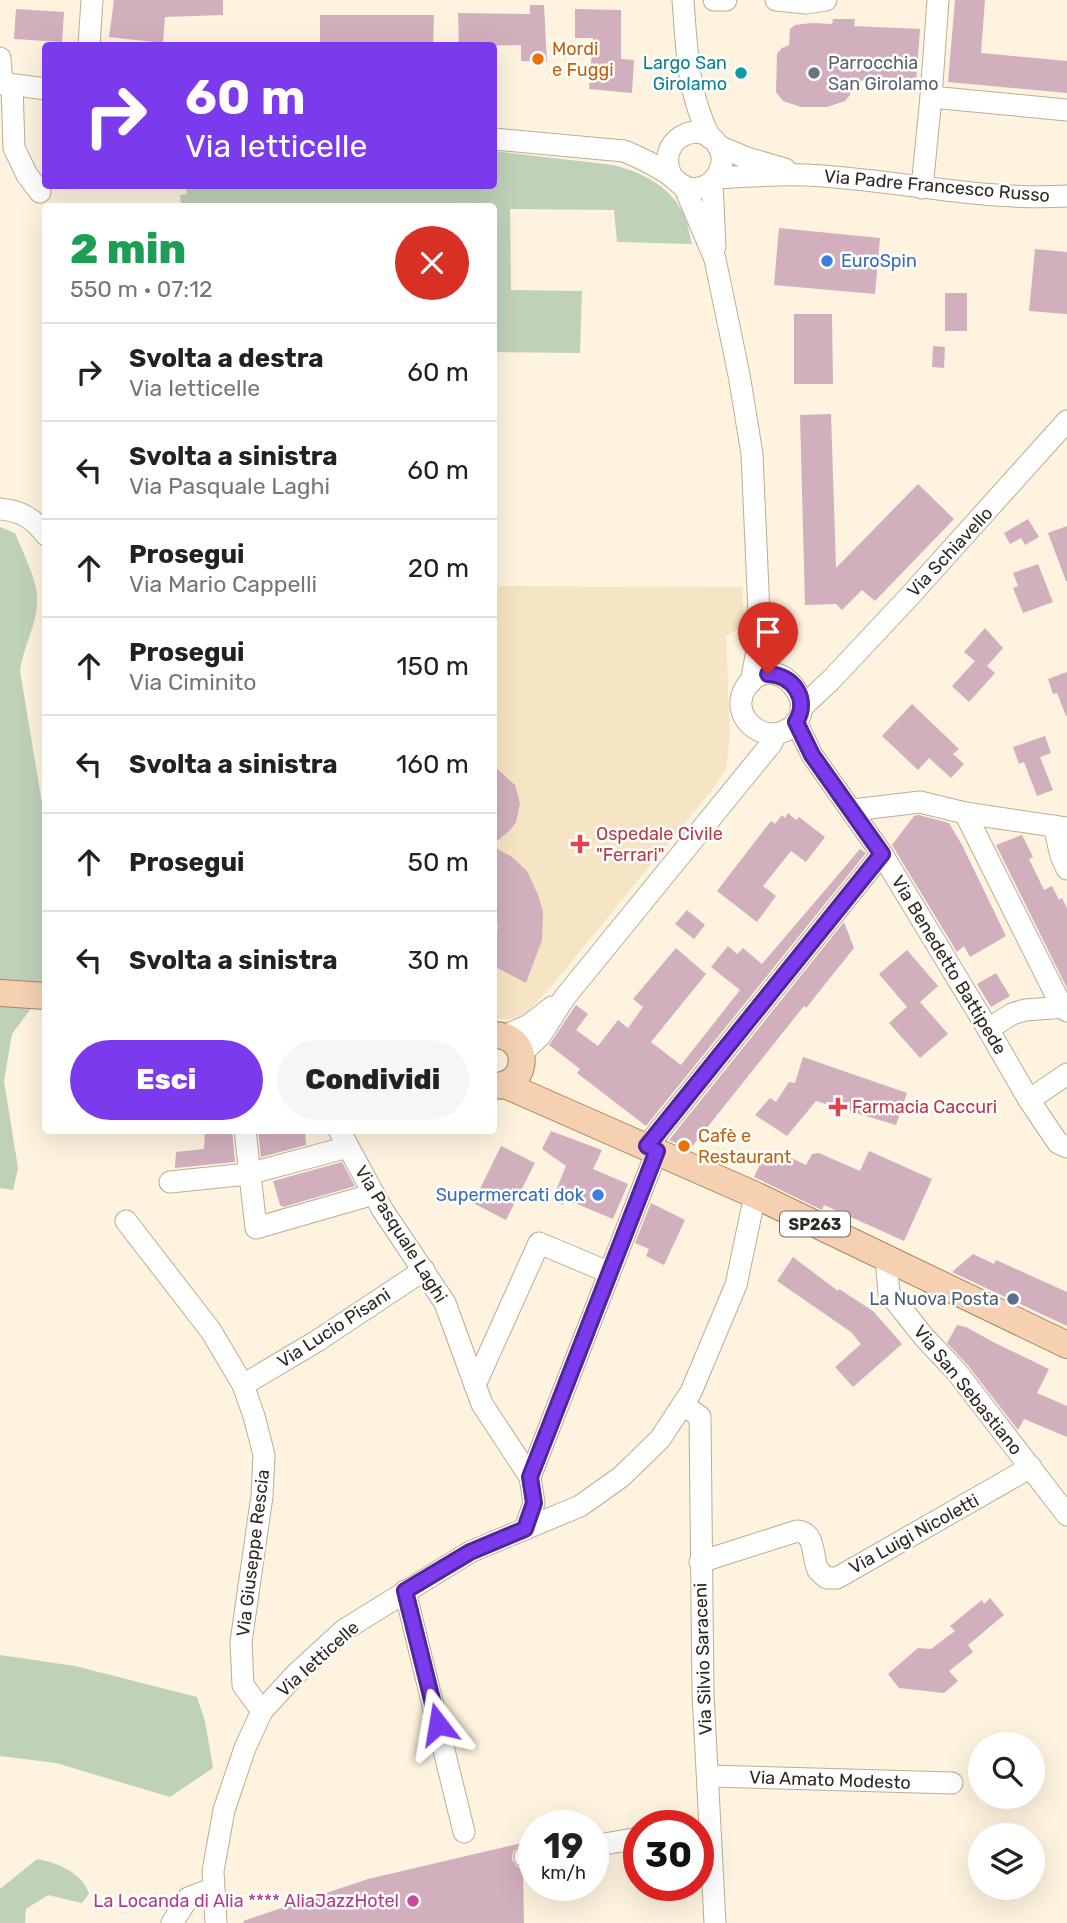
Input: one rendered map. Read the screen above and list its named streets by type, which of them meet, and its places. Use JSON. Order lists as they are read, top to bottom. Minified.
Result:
{"streets":{"main road":["SP263"],"street":["Via Padre Francesco Russo","Via Schiavello","Via Benedetto Battipede","Via Pasquale Laghi","Via Lucio Pisani","Via San Sebastiano","Via Luigi Nicoletti","Via Giuseppe Rescia","Via Ietticelle","Via Silvio Saraceni","Via Amato Modesto"]},"crossings":[["Via Schiavello","Via Benedetto Battipede"],["Via Schiavello","SP263"],["SP263","Via San Sebastiano"],["SP263","Via Ietticelle"],["Via Pasquale Laghi","Via Lucio Pisani"],["Via Lucio Pisani","Via Giuseppe Rescia"],["Via San Sebastiano","Via Luigi Nicoletti"],["Via Luigi Nicoletti","Via Silvio Saraceni"],["Via Giuseppe Rescia","Via Ietticelle"],["Via Ietticelle","Via Silvio Saraceni"],["Via Silvio Saraceni","Via Amato Modesto"]],"places":{"other":["Mordi e Fuggi","Largo San Girolamo","Parrocchia San Girolamo","EuroSpin","Cafè e Restaurant","Supermercati dok","La Nuova Posta","La Locanda di Alia **** AliaJazzHotel"],"health":["Ospedale Civile \"Ferrari\"","Farmacia Caccuri"]},"page":{"turn":["60 m","Via Ietticelle"],"heading":["2 min","550 m · 07:12"],"list":[{"name":"Svolta a destra","note":"Via Ietticelle","value":"60 m"},{"name":"Svolta a sinistra","note":"Via Pasquale Laghi","value":"60 m"},{"name":"Prosegui","note":"Via Mario Cappelli","value":"20 m"},{"name":"Prosegui","note":"Via Ciminito","value":"150 m"},{"name":"Svolta a sinistra","value":"160 m"},{"name":"Prosegui","value":"50 m"},{"name":"Svolta a sinistra","value":"30 m"}],"buttons":["Esci","Condividi"],"speed":"19 km/h","limit":"30"}}
